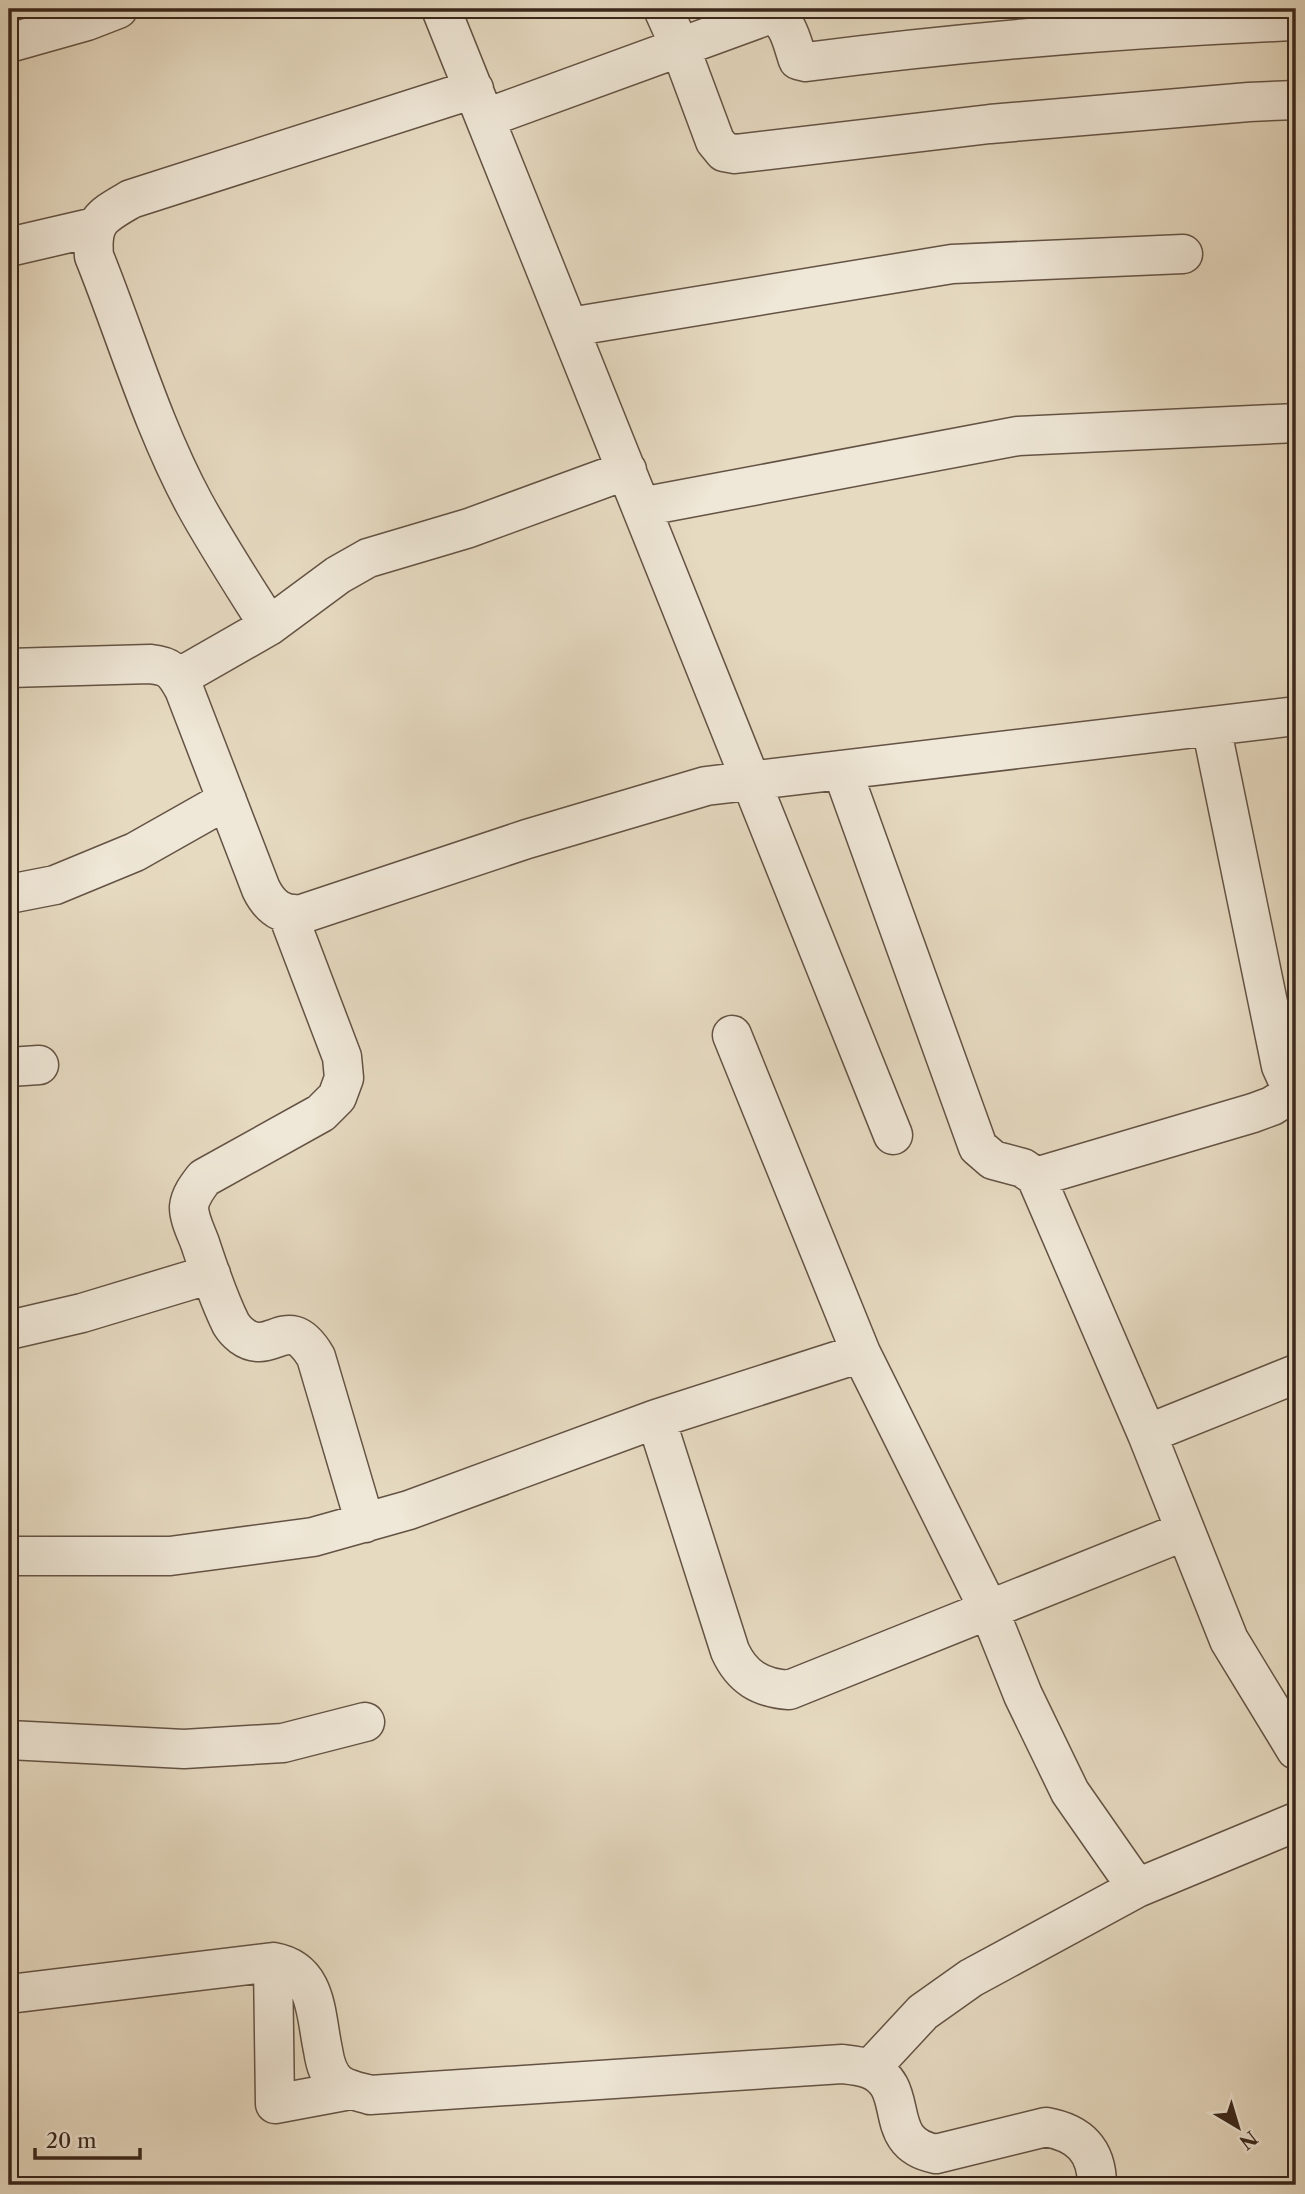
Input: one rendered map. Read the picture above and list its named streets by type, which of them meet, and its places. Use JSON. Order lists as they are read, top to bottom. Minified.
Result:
{"scale_bar":"20 m","north":"bottom right"}
